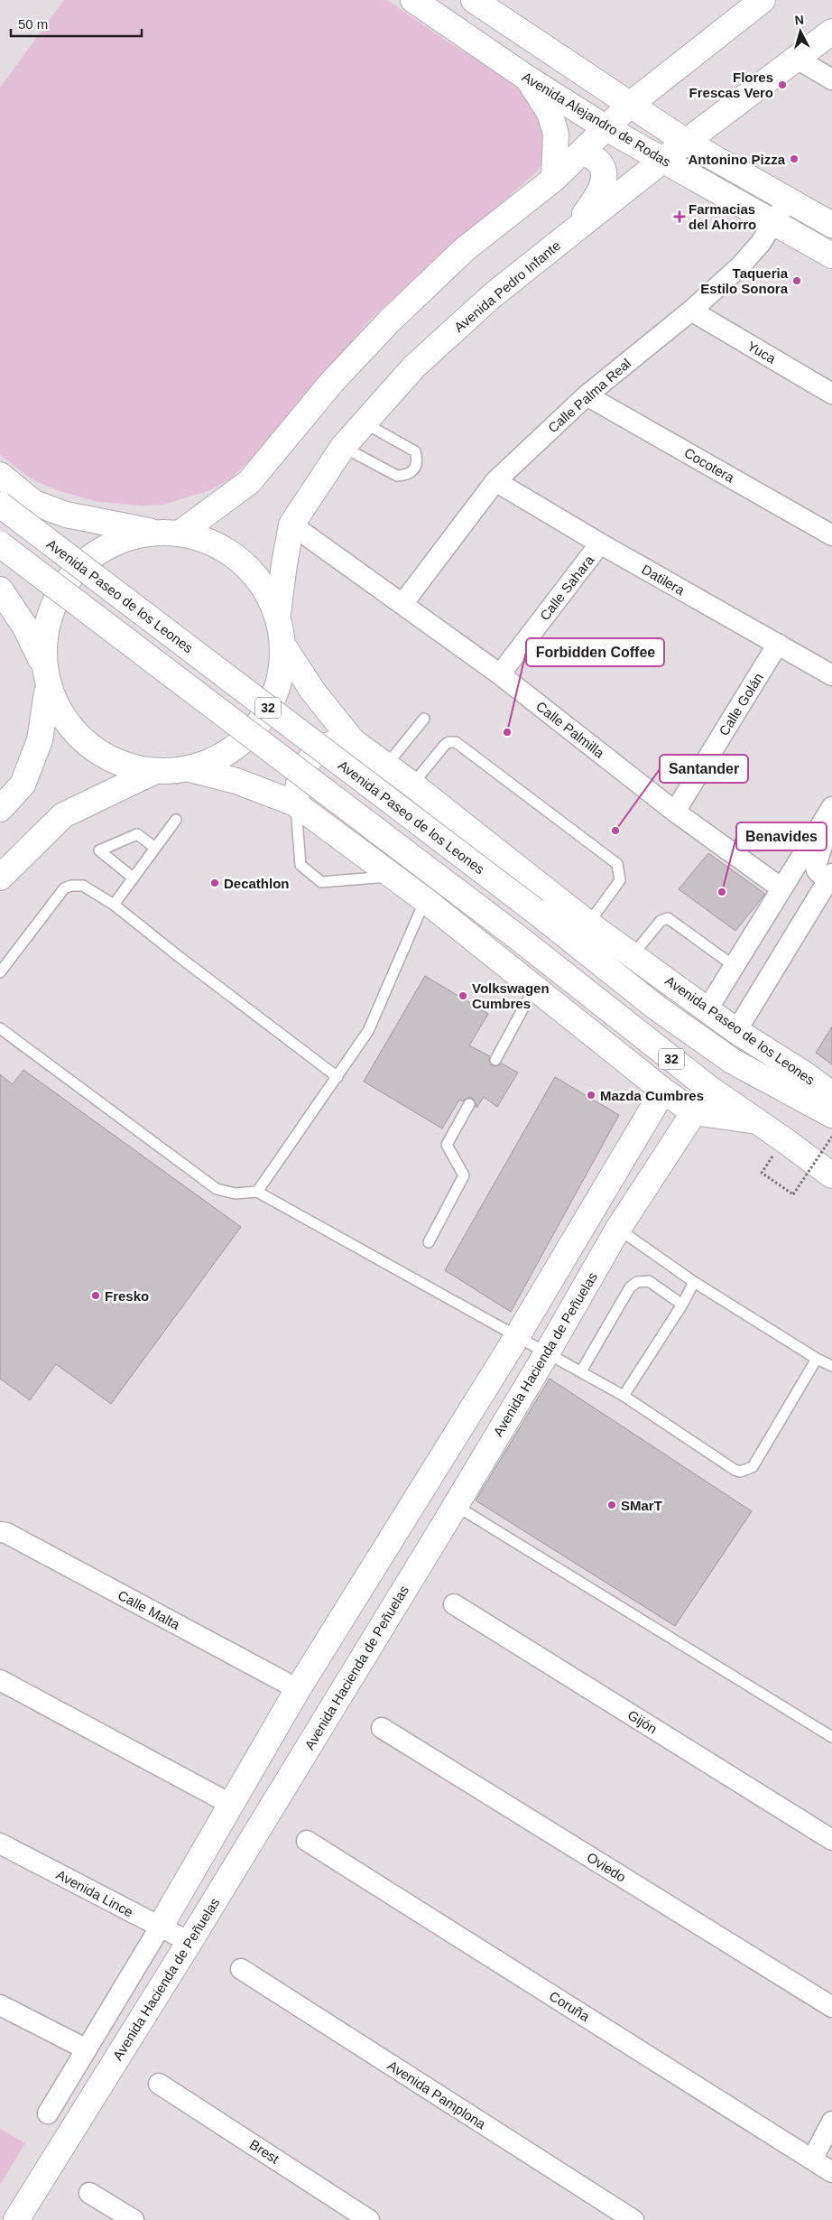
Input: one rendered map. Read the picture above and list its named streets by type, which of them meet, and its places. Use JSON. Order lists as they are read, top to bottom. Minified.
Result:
{"streets":{"street":["Avenida Alejandro de Rodas","Avenida Pedro Infante","Yuca","Calle Palma Real","Cocotera","Datilera","Calle Sahara","Avenida Paseo de los Leones","Calle Golán","32","Calle Palmilla","Avenida Hacienda de Peñuelas","Calle Malta","Gijón","Oviedo","Avenida Lince","Coruña","Avenida Pamplona","Brest"]},"crossings":[["Avenida Alejandro de Rodas","Avenida Pedro Infante"],["Avenida Alejandro de Rodas","Calle Palma Real"],["Avenida Pedro Infante","Calle Palmilla"],["Yuca","Calle Palma Real"],["Calle Palma Real","Cocotera"],["Calle Palma Real","Datilera"],["Calle Palma Real","Calle Palmilla"],["Datilera","Calle Sahara"],["Datilera","Calle Golán"],["Calle Sahara","Calle Palmilla"],["Calle Golán","Calle Palmilla"],["Avenida Hacienda de Peñuelas","Avenida Lince"]],"places":{"other":["Flores Frescas Vero","Antonino Pizza","Taqueria Estilo Sonora","Forbidden Coffee","Santander","Decathlon","Benavides","Volkswagen Cumbres","Mazda Cumbres","Fresko","SMarT"],"health":["Farmacias del Ahorro"]},"scale_bar":"50 m","north":"top"}
